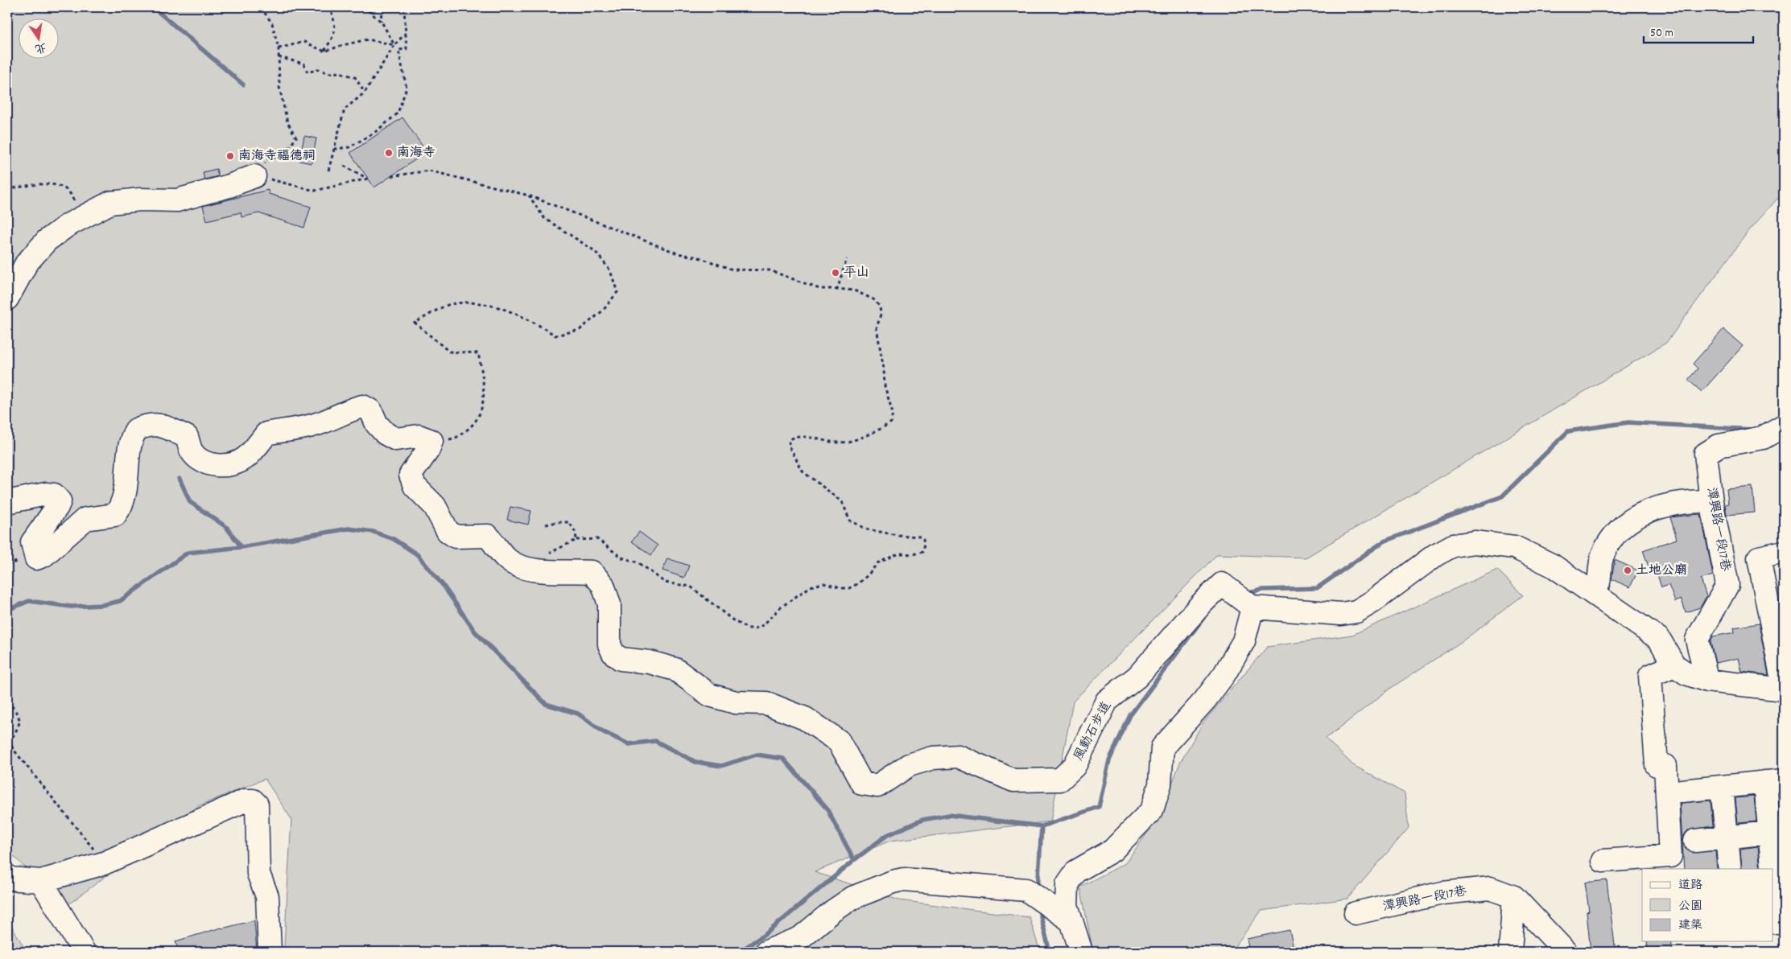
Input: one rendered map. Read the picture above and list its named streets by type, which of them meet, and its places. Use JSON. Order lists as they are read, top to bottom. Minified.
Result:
{"streets":{"street":["潭興路一段17巷","風動石步道"]},"places":["南海寺","南海寺福德祠","平山","土地公廟"],"legend":["道路","公園","建築"],"scale_bar":"50 m","north":"bottom"}
